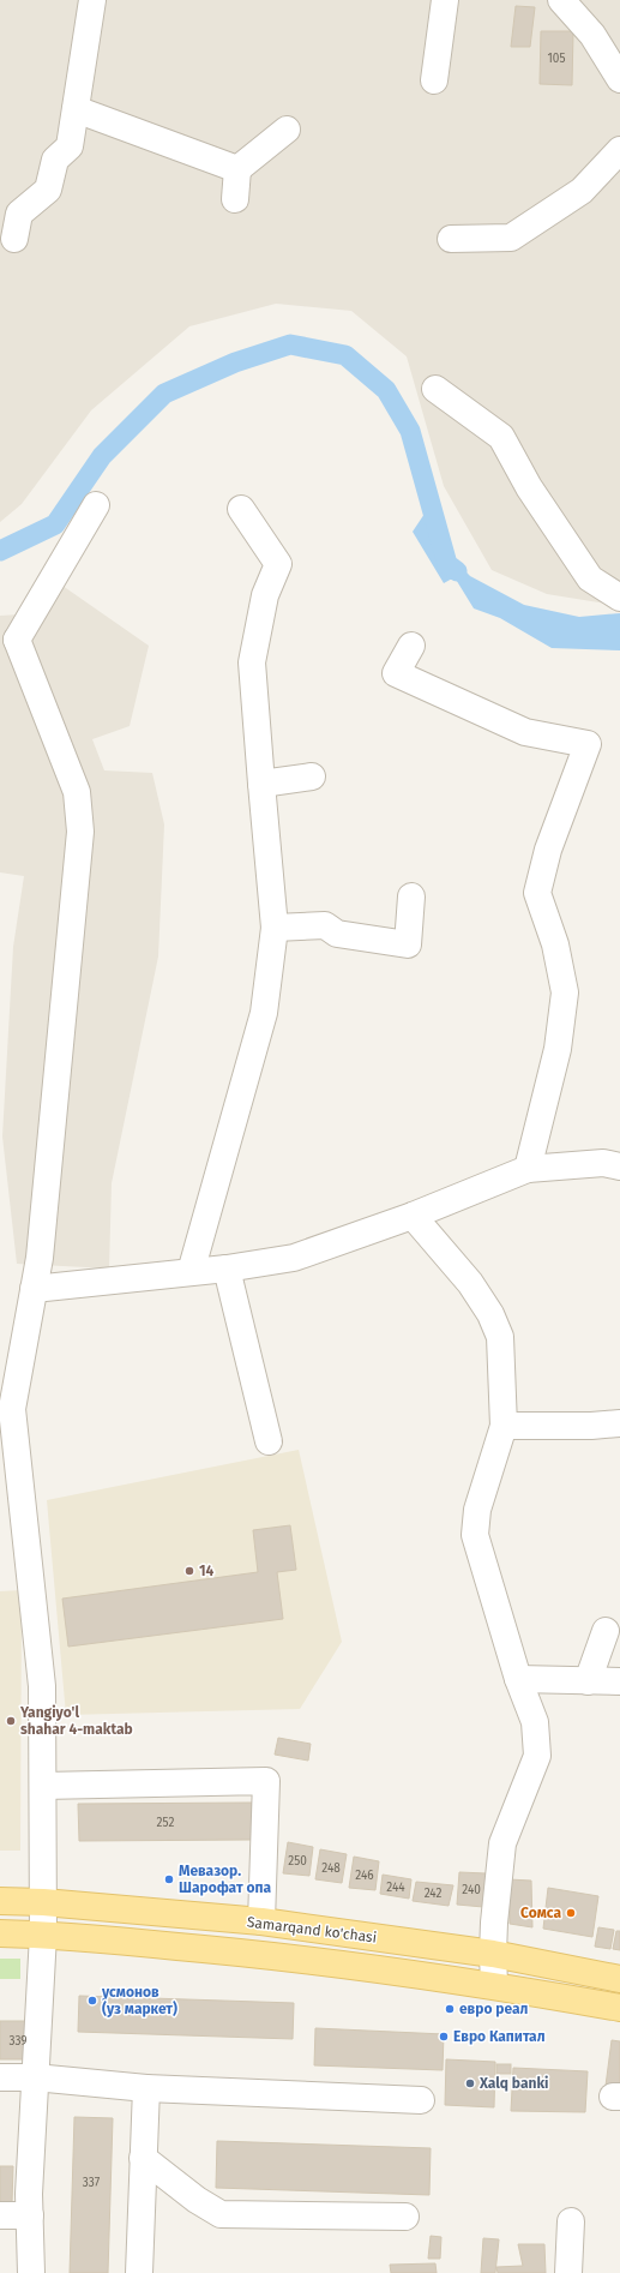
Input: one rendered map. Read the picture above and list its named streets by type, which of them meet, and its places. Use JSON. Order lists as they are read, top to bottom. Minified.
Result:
{"streets":{"main road":["Samarqand ko'chasi"]},"places":["14","Yangiyo'l shahar 4-maktab","Мевазор. Шарофат опа","Сомса","усмонов (уз маркет)","евро реал","Евро Капитал","Xalq banki"],"house_numbers":["105","252","250","248","246","244","240","242","339","337"]}
